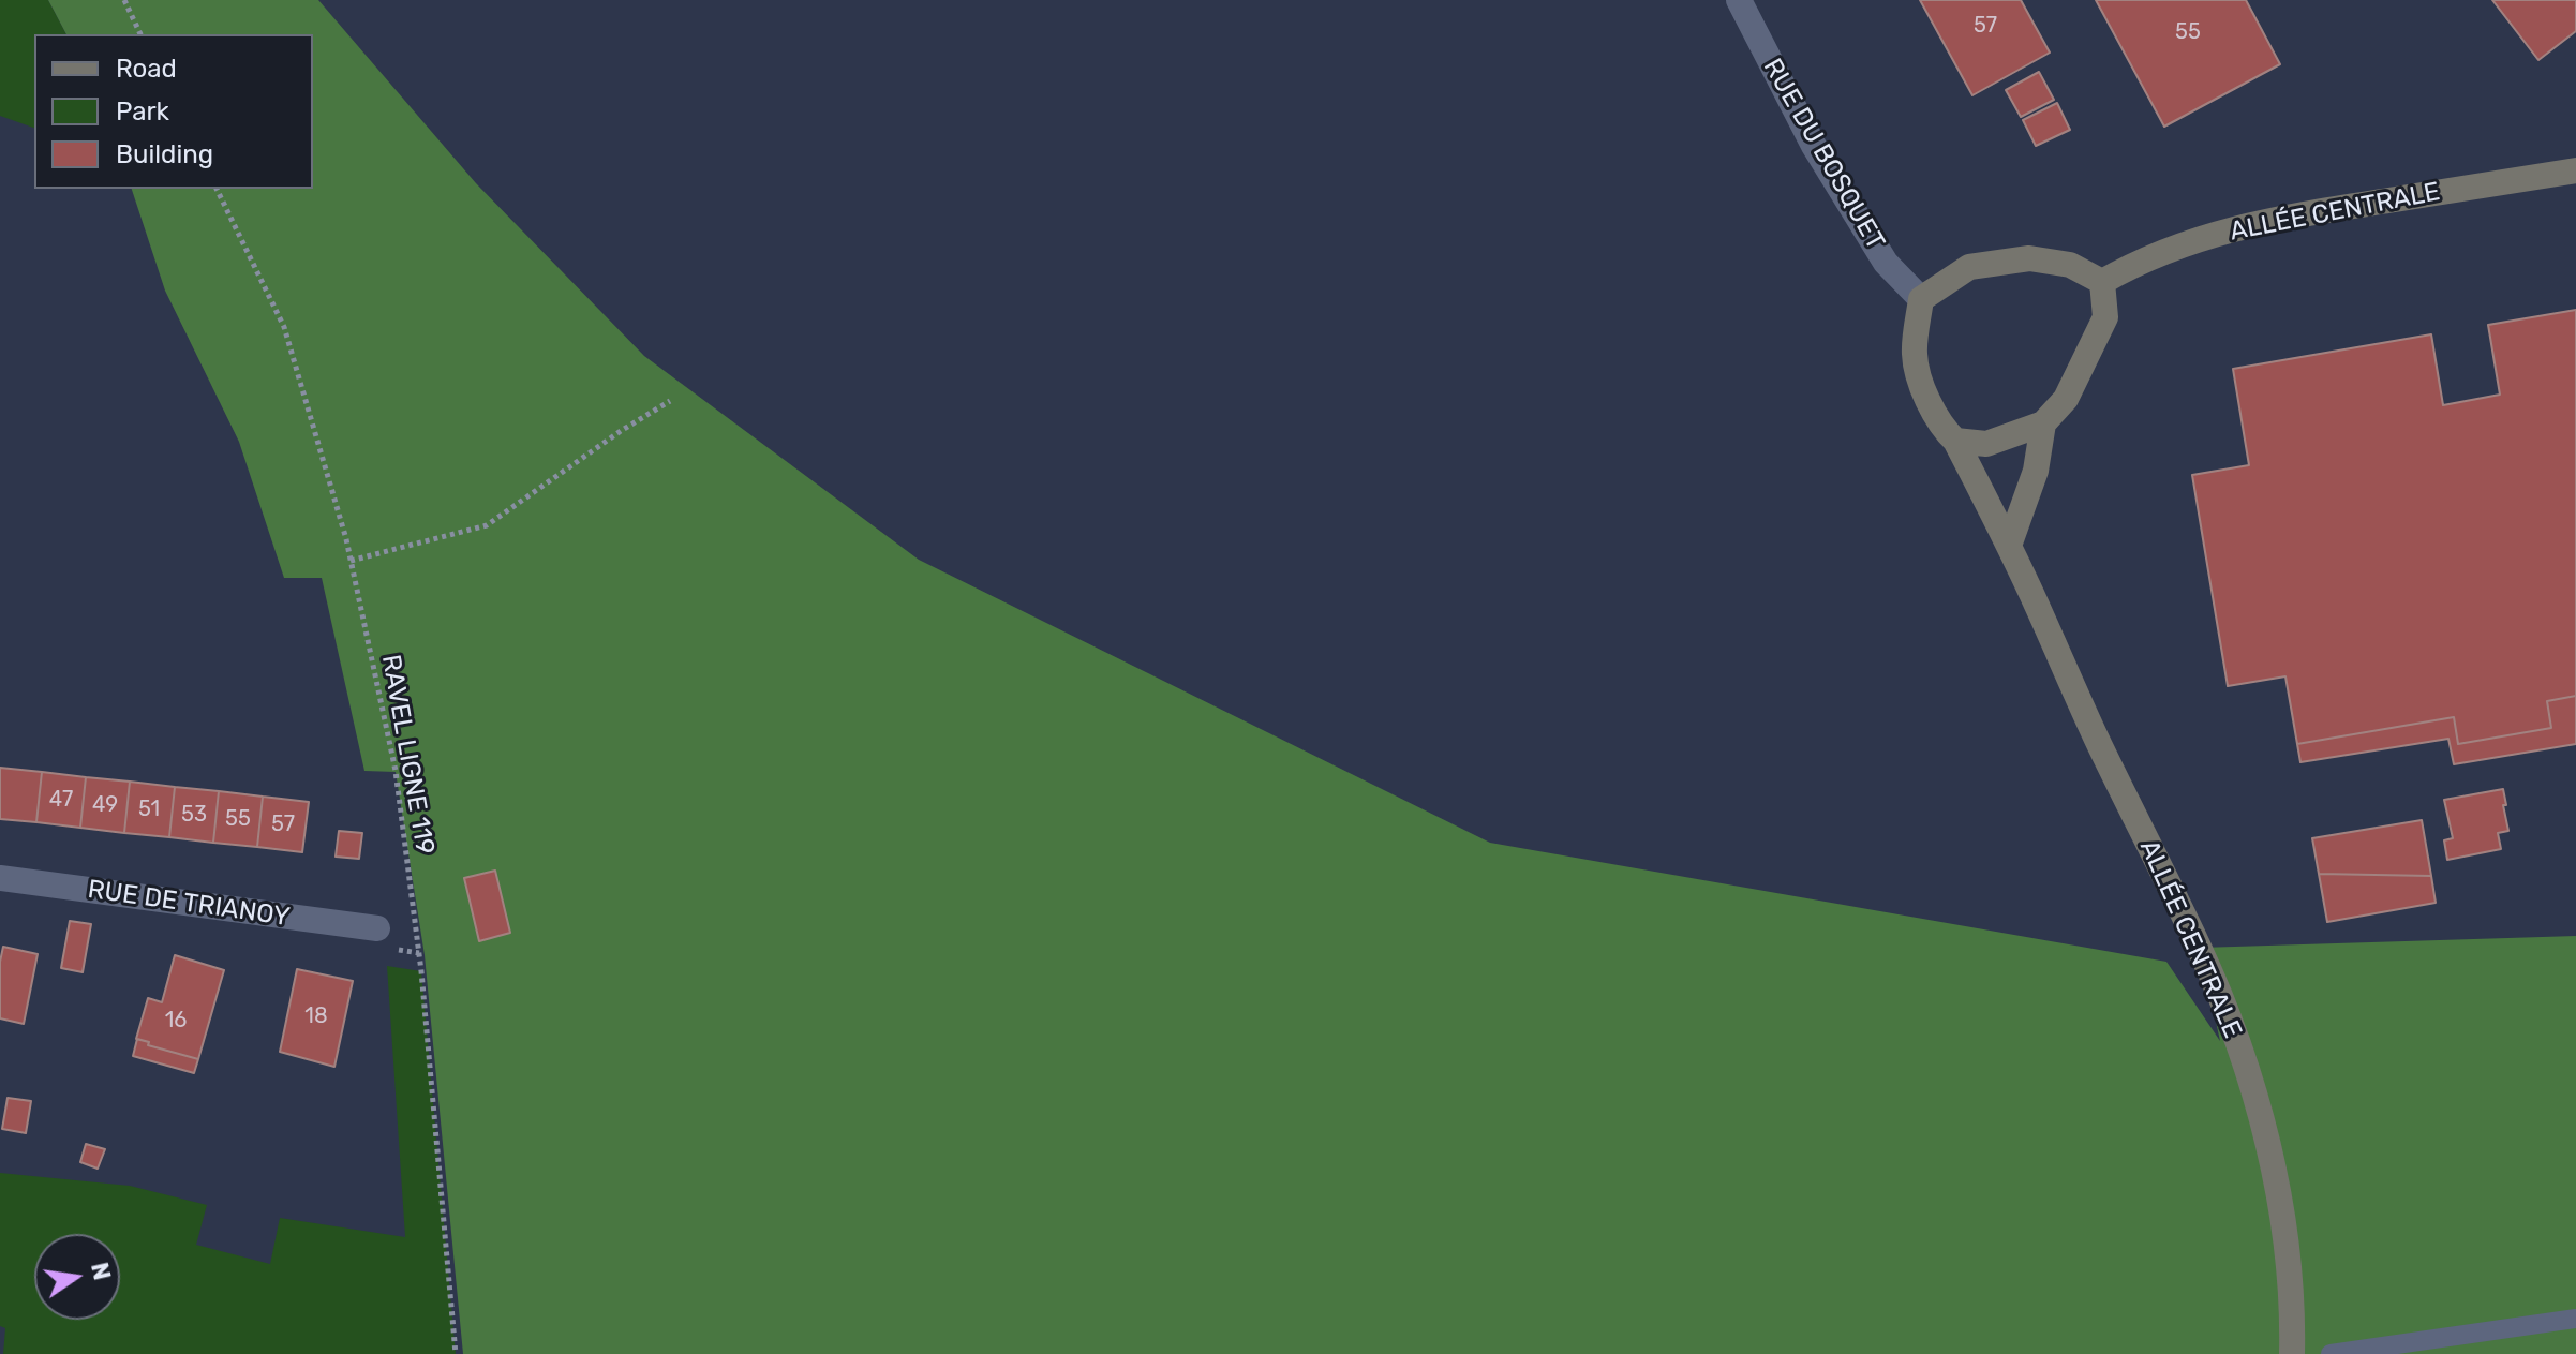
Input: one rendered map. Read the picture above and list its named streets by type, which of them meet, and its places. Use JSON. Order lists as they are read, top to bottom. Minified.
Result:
{"streets":{"street":["RUE DU BOSQUET","ALLÉE CENTRALE","RUE DE TRIANOY"],"path":["RAVEL LIGNE 119"]},"crossings":[["RUE DU BOSQUET","ALLÉE CENTRALE"]],"house_numbers":["57","55","47","49","51","53","55","57","18","16"],"legend":["Road","Park","Building"],"north":"right"}
